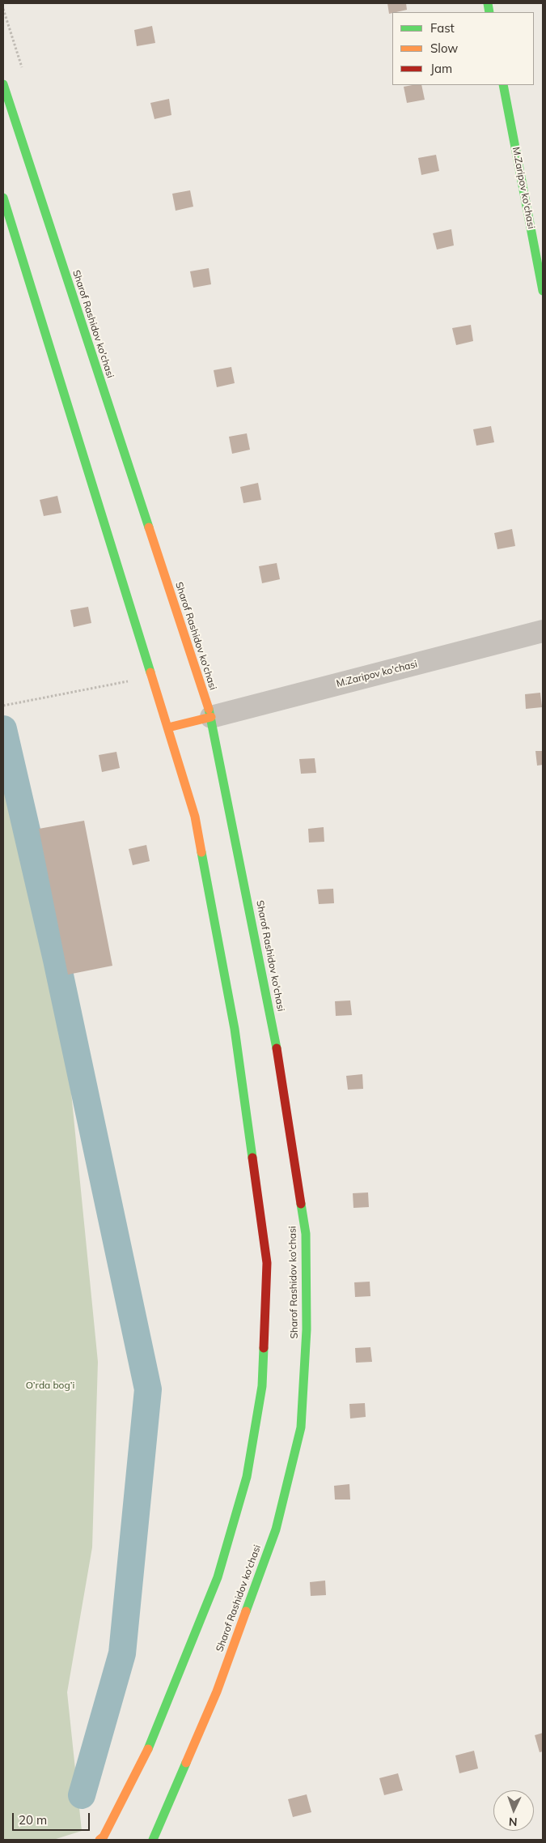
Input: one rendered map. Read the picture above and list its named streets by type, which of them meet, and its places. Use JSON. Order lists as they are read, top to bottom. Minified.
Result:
{"streets":{"street":["M.Zaripov ko'chasi","Sharof Rashidov ko'chasi"]},"crossings":[["M.Zaripov ko'chasi","Sharof Rashidov ko'chasi"]],"parks":["O’rda bog’i"],"legend":["Fast","Slow","Jam"],"scale_bar":"20 m","north":"bottom"}
